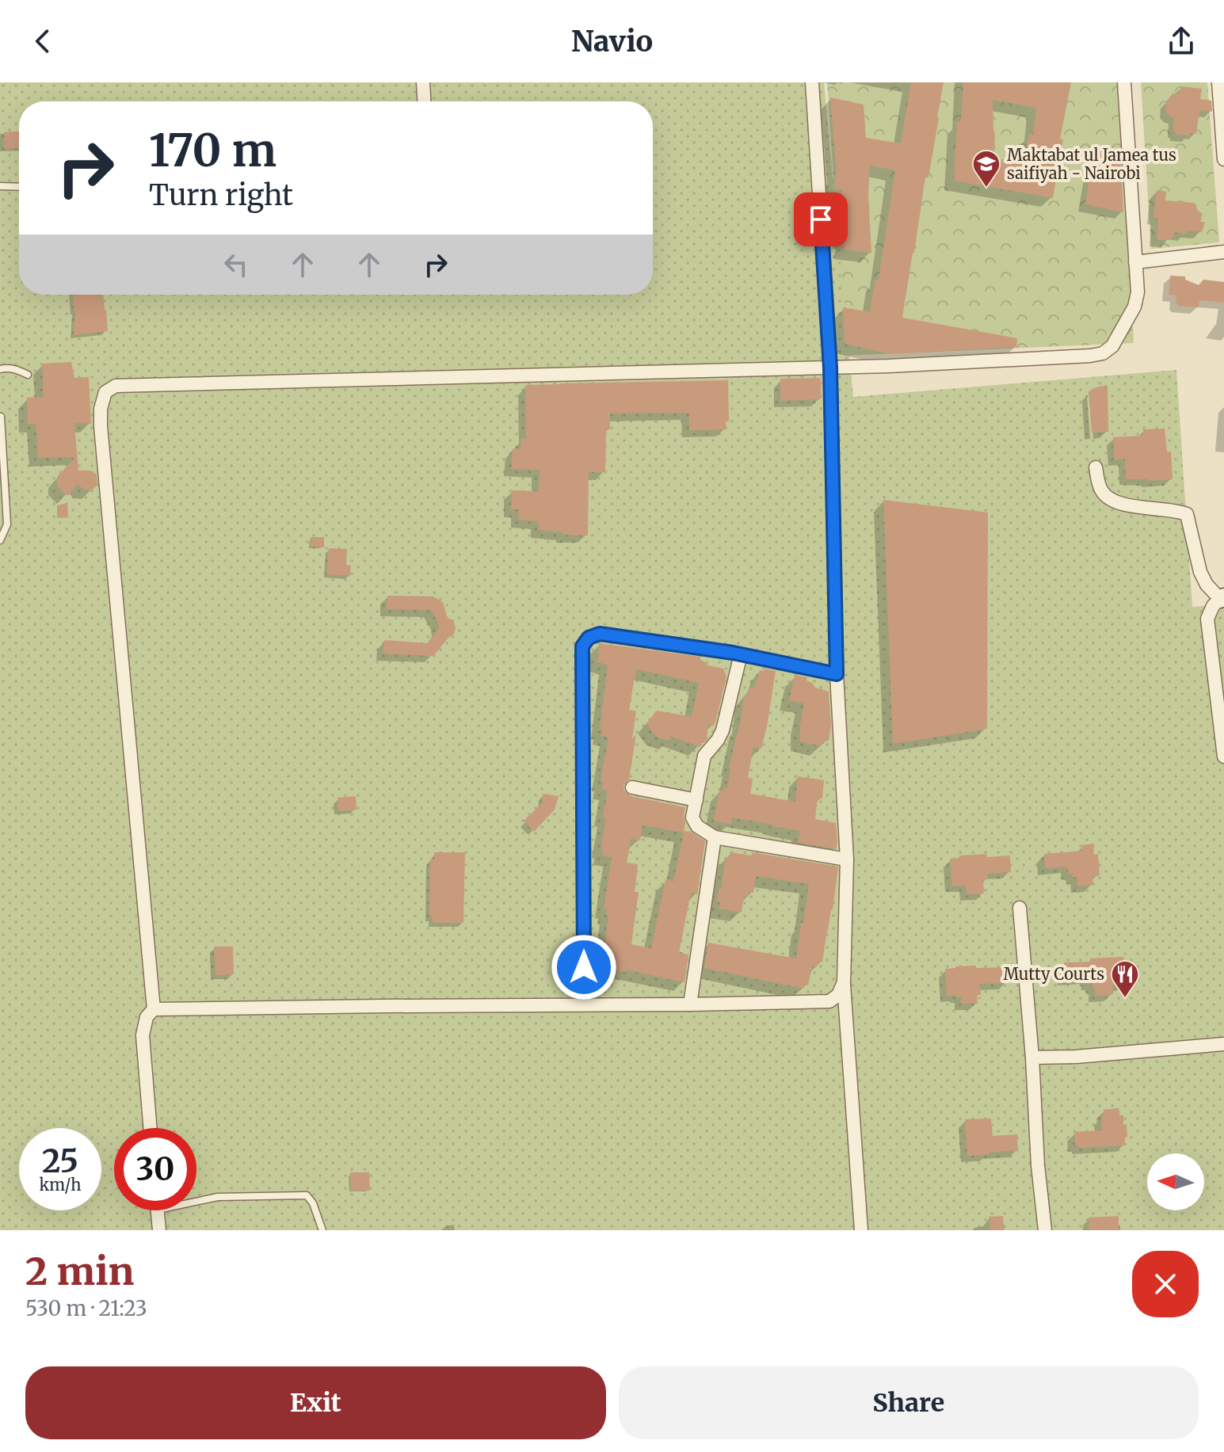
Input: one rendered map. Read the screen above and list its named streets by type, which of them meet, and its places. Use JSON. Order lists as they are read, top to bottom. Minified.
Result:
{"places":{"school or university":["Maktabat ul Jamea tus saifiyah - Nairobi"],"restaurant":["Mutty Courts"]},"north":"left","page":{"header":"Navio","turn":["170 m","Turn right"],"speed":"25 km/h","limit":"30","heading":["2 min","530 m · 21:23"],"buttons":["Exit","Share"]}}
